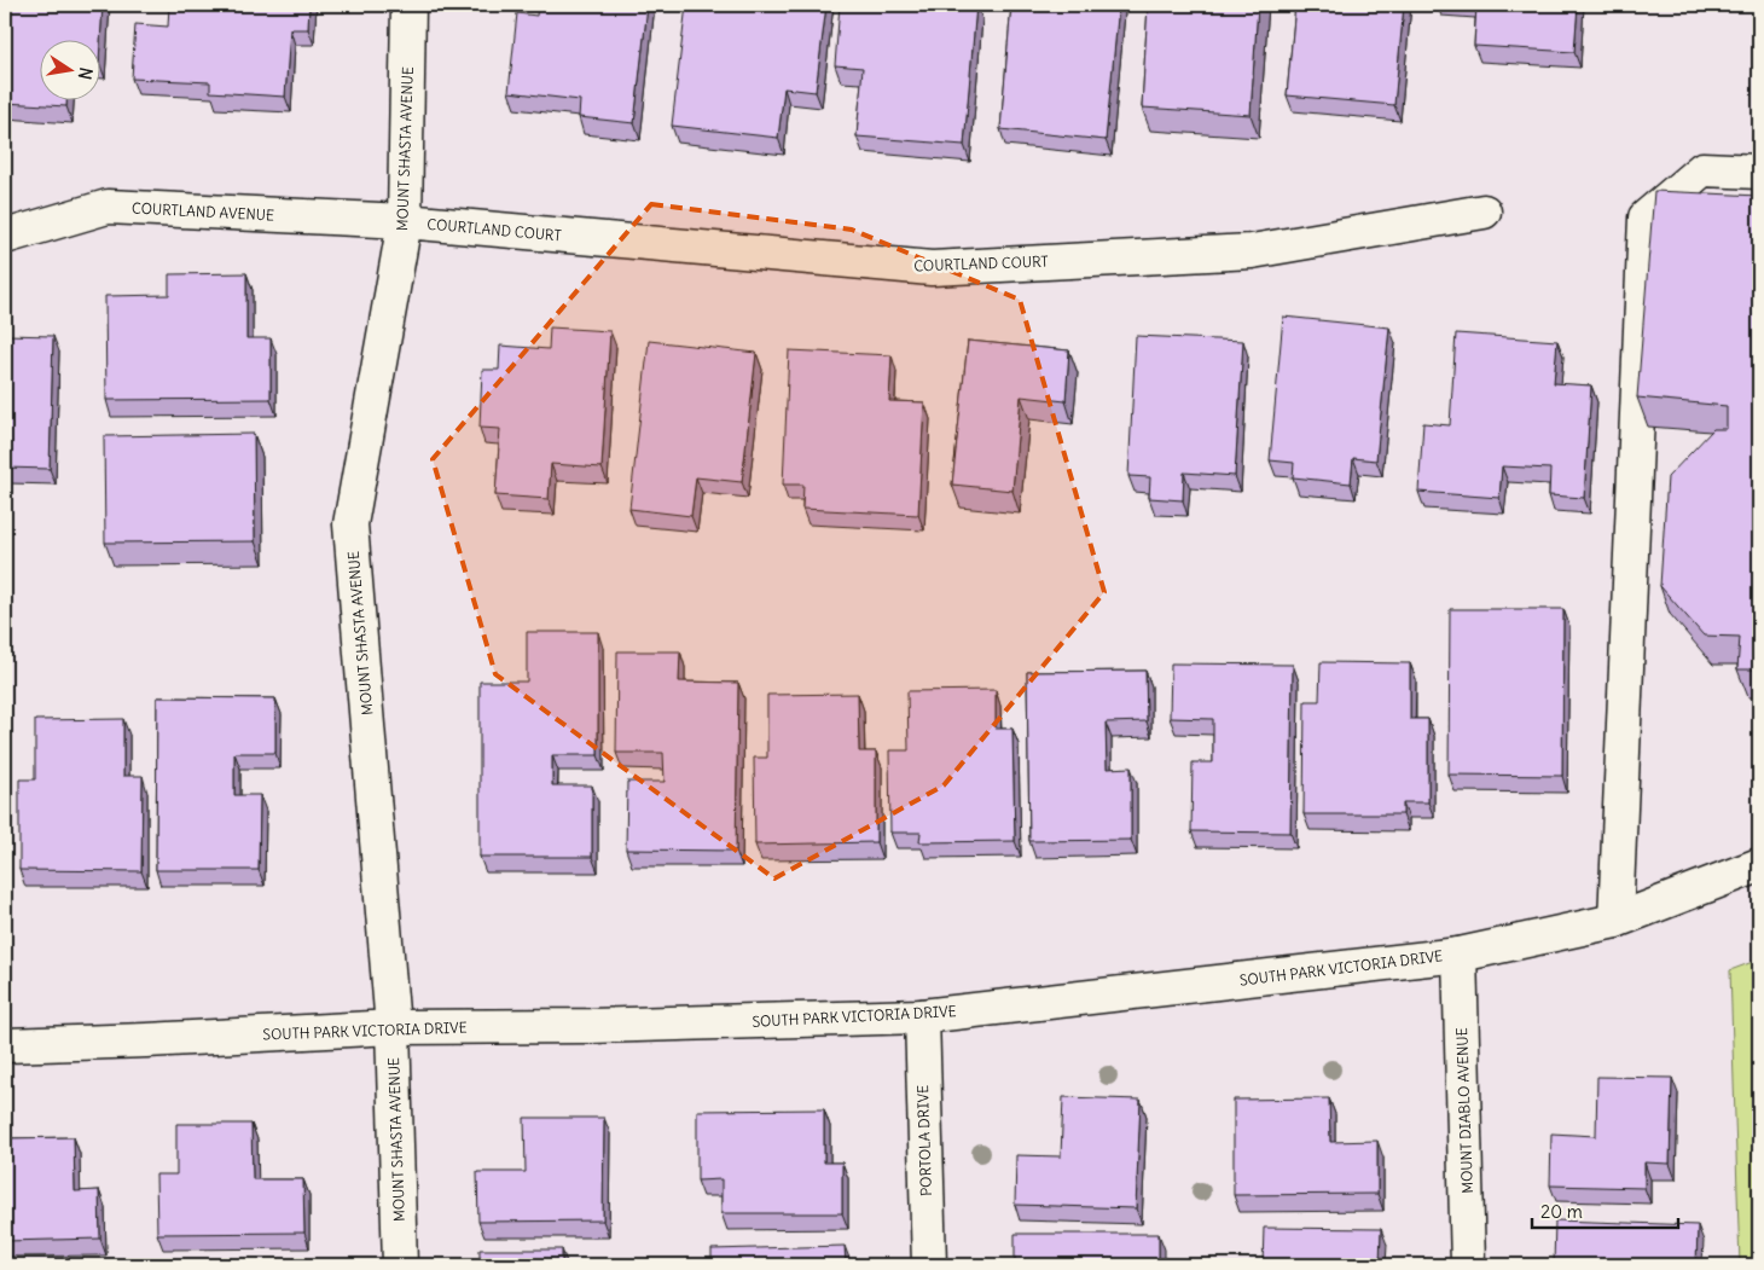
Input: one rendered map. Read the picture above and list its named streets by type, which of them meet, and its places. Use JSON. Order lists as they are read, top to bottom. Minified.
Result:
{"streets":{"street":["MOUNT SHASTA AVENUE","COURTLAND AVENUE","COURTLAND COURT","SOUTH PARK VICTORIA DRIVE","MOUNT DIABLO AVENUE","PORTOLA DRIVE"]},"crossings":[["MOUNT SHASTA AVENUE","COURTLAND AVENUE"],["MOUNT SHASTA AVENUE","COURTLAND COURT"],["MOUNT SHASTA AVENUE","SOUTH PARK VICTORIA DRIVE"],["COURTLAND AVENUE","COURTLAND COURT"],["SOUTH PARK VICTORIA DRIVE","MOUNT DIABLO AVENUE"],["SOUTH PARK VICTORIA DRIVE","PORTOLA DRIVE"]],"scale_bar":"20 m","north":"right"}
